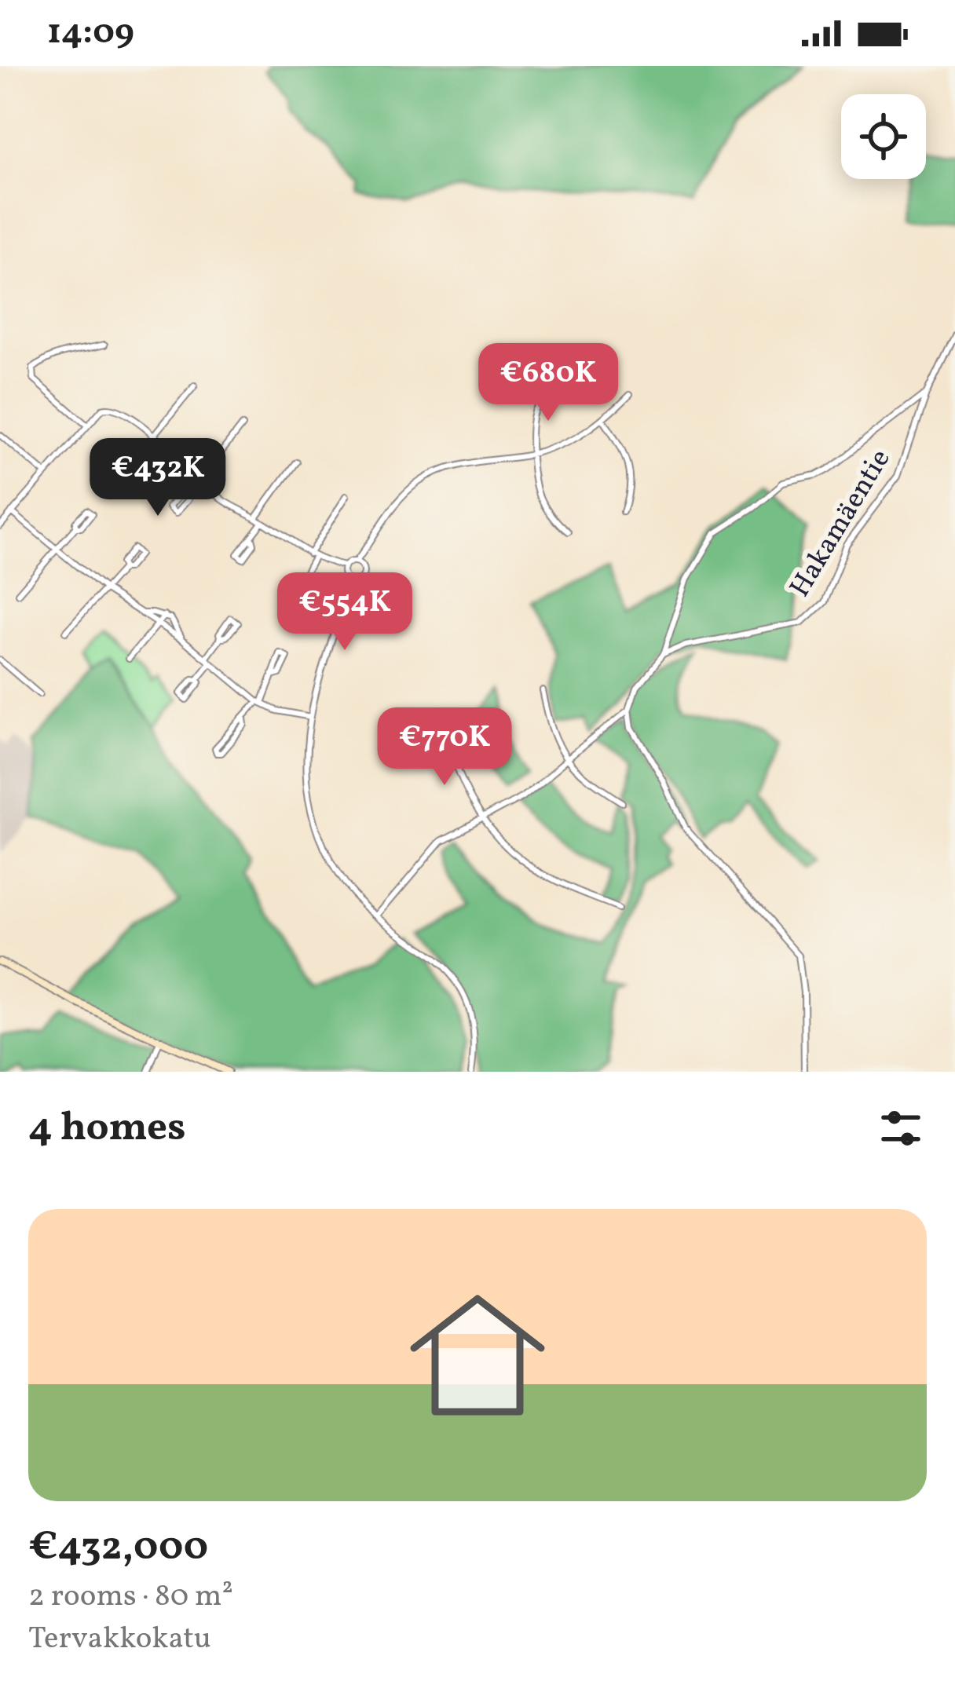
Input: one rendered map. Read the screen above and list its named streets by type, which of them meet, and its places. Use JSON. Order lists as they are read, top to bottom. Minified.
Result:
{"streets":{"street":["Hakamäentie"]},"page":{"status":"14:09","price":["€680K","€432K","€554K","€770K"],"heading":"4 homes","list":[{"name":"€432,000","note":"2 rooms · 80 m² · Tervakkokatu"}]}}
